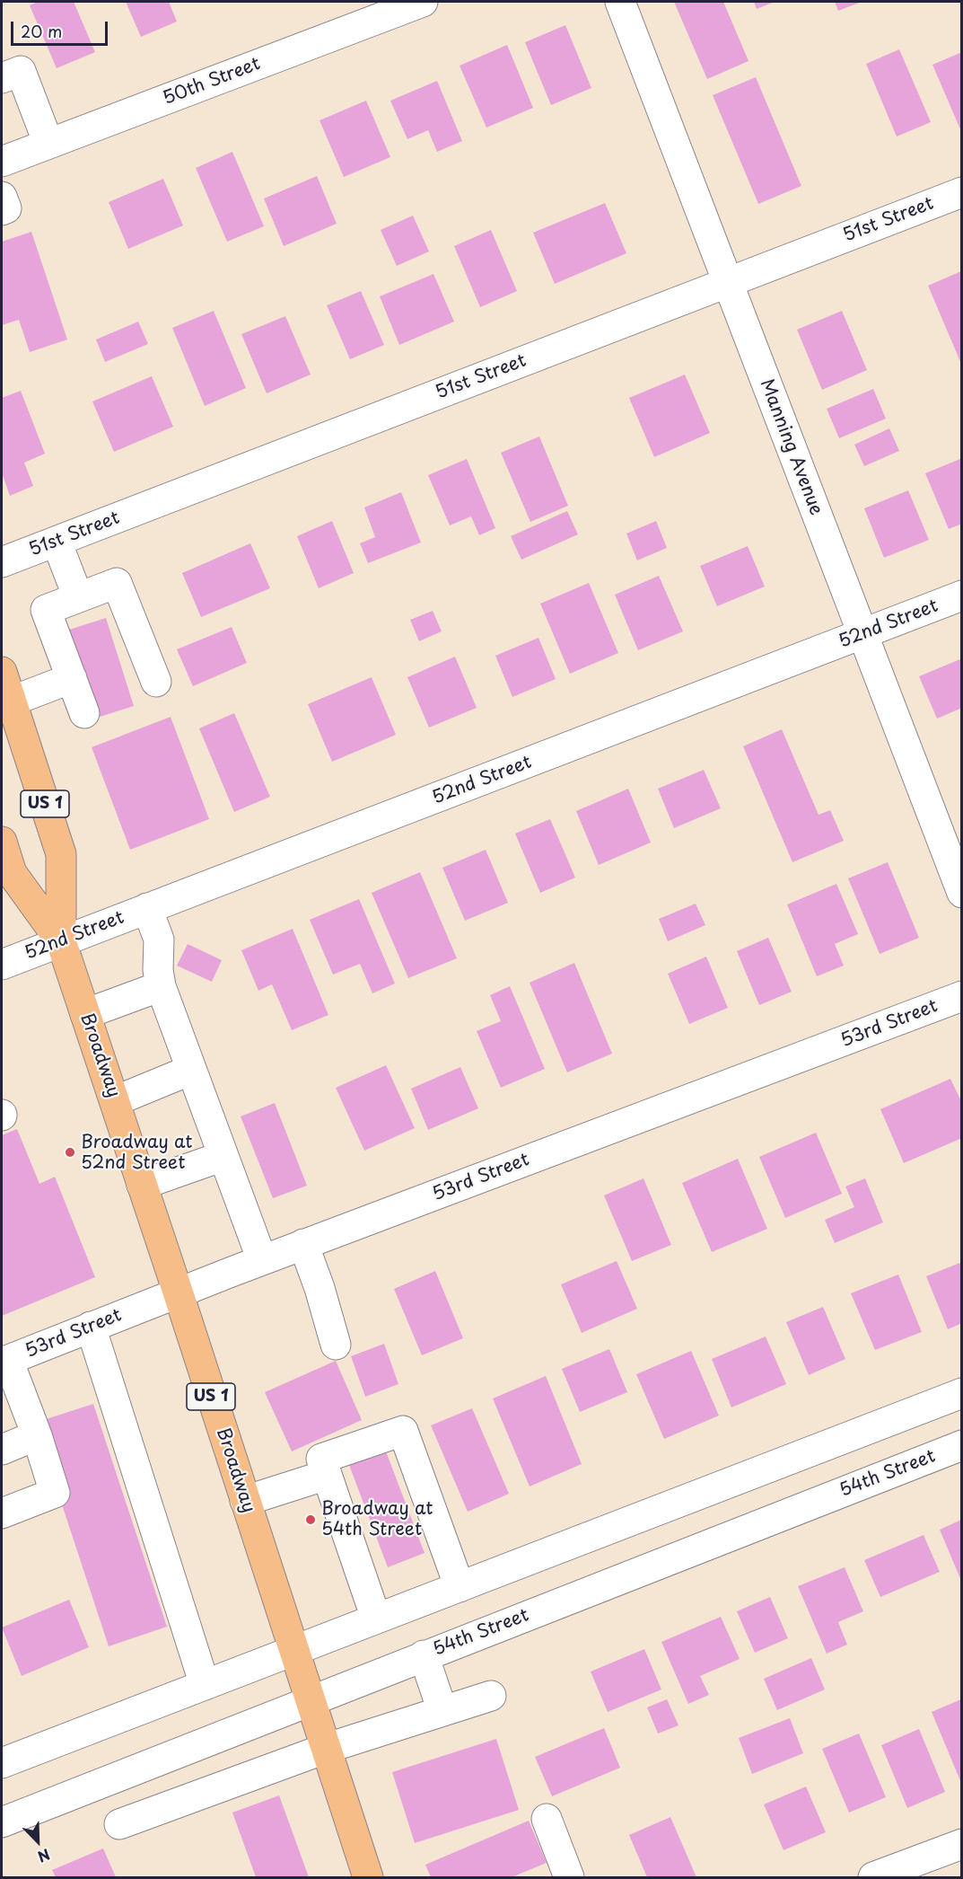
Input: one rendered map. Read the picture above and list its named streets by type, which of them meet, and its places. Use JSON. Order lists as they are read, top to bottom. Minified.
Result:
{"streets":{"main road":["US 1","Broadway"],"street":["50th Street","51st Street","Manning Avenue","52nd Street","53rd Street","54th Street"]},"crossings":[["51st Street","Manning Avenue"],["Manning Avenue","52nd Street"],["52nd Street","Broadway"],["53rd Street","Broadway"],["Broadway","54th Street"]],"places":["Broadway at 52nd Street","Broadway at 54th Street"],"scale_bar":"20 m","north":"bottom right"}
